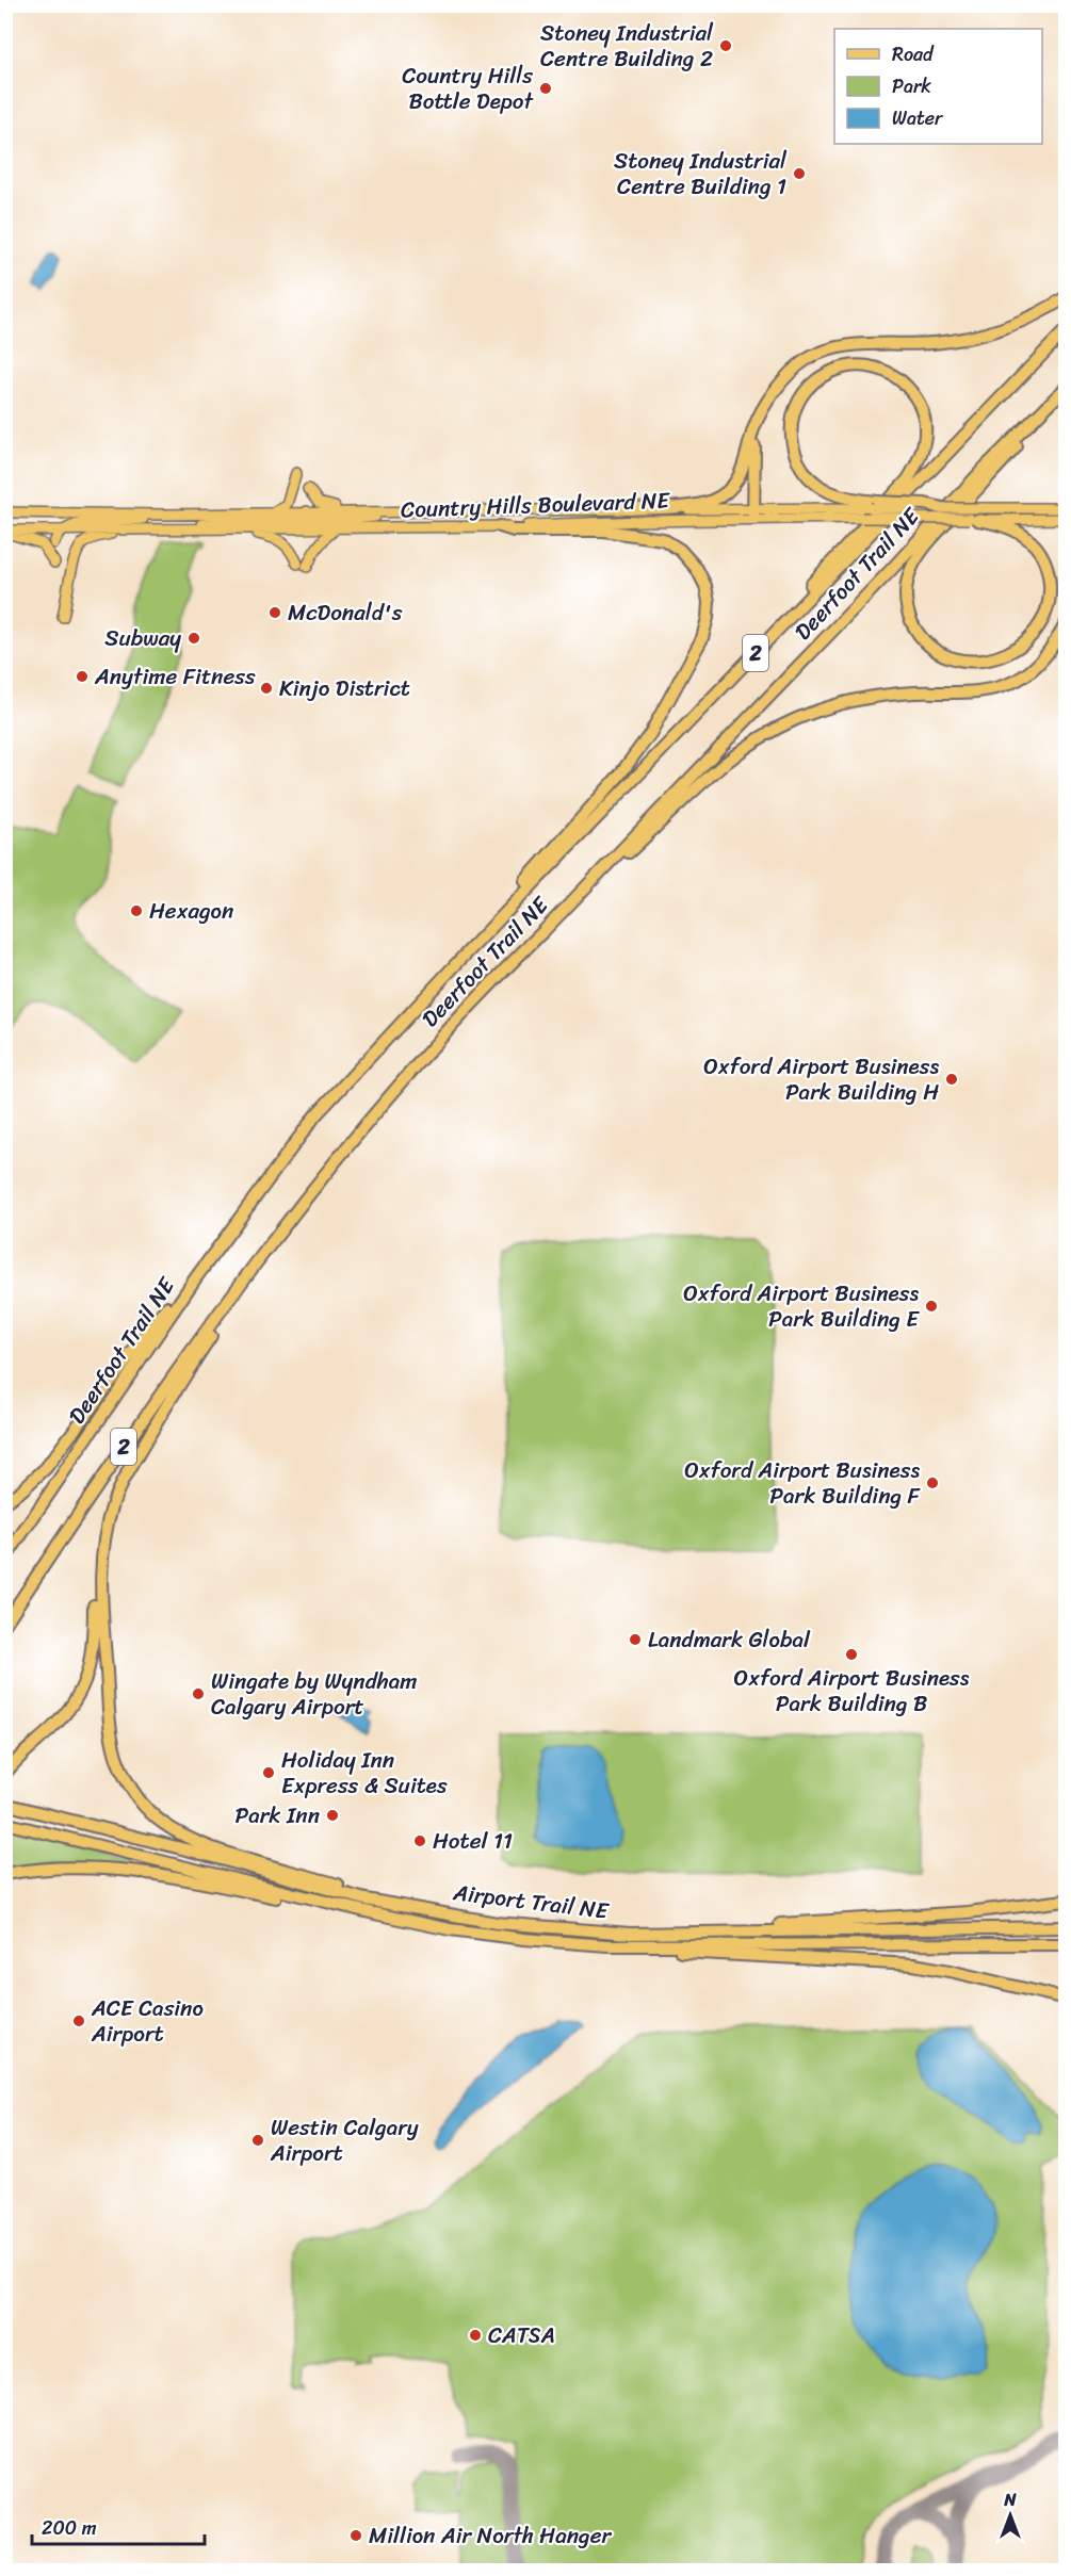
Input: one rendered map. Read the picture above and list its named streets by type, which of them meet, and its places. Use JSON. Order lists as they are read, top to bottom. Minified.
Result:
{"streets":{"highway":["Deerfoot Trail NE","2","Airport Trail NE"],"main road":["Country Hills Boulevard NE"]},"places":["Stoney Industrial Centre Building 2","Country Hills Bottle Depot","Stoney Industrial Centre Building 1","McDonald's","Subway","Anytime Fitness","Kinjo District","Hexagon","Oxford Airport Business Park Building H","Oxford Airport Business Park Building E","Oxford Airport Business Park Building F","Landmark Global","Oxford Airport Business Park Building B","Wingate by Wyndham Calgary Airport","Holiday Inn Express & Suites","Park Inn","Hotel 11","ACE Casino Airport","Westin Calgary Airport","CATSA","Million Air North Hanger"],"legend":["Road","Park","Water"],"scale_bar":"200 m","north":"top"}
